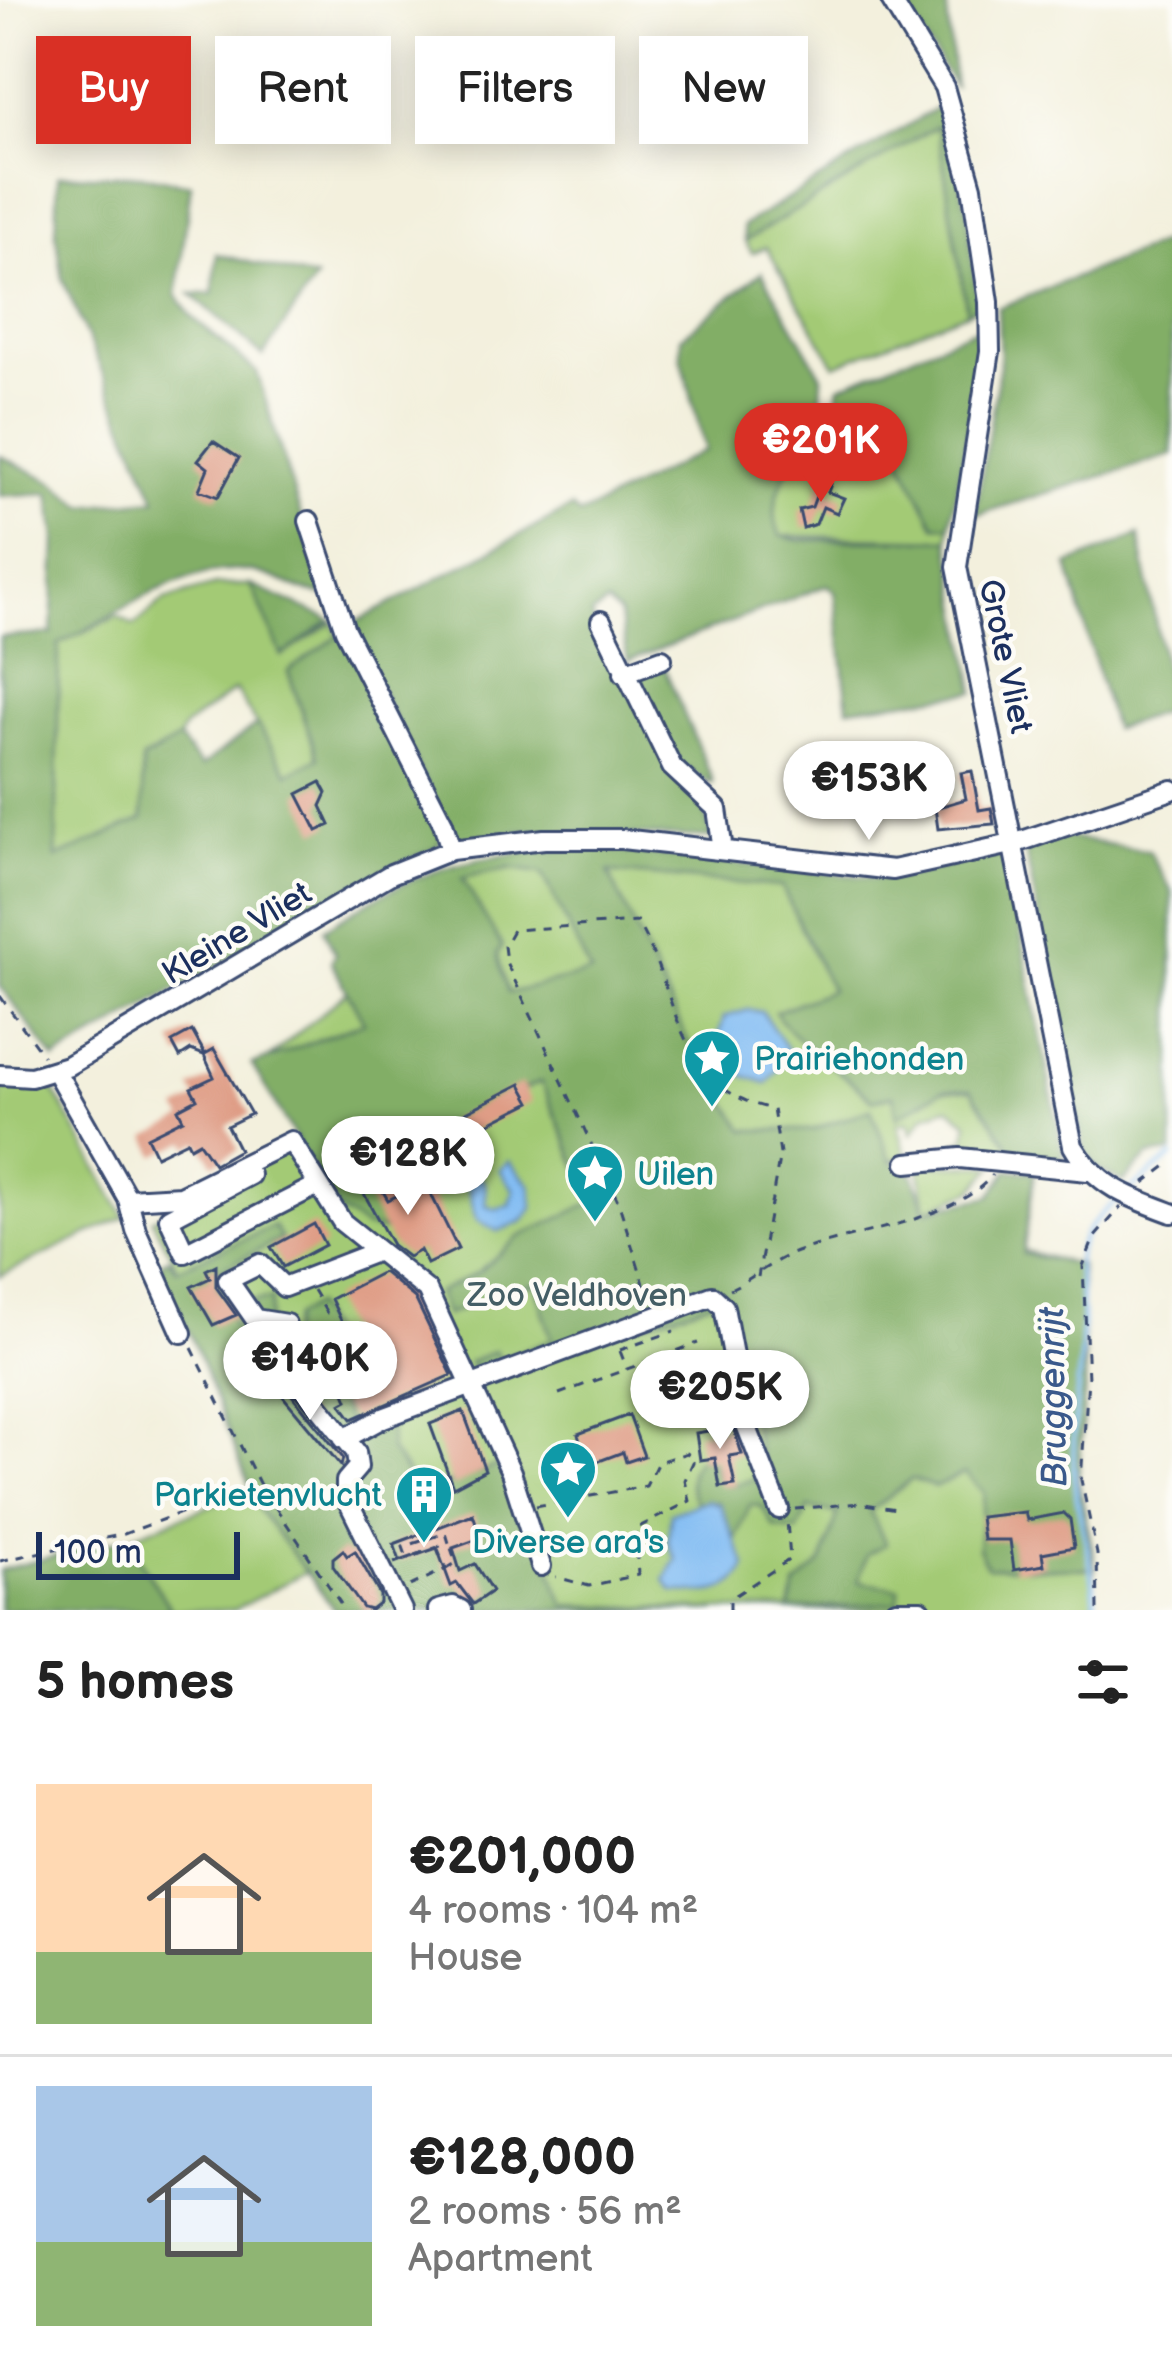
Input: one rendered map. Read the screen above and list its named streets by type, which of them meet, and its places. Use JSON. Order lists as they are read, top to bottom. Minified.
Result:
{"streets":{"street":["Grote Vliet","Kleine Vliet"]},"crossings":[["Grote Vliet","Kleine Vliet"]],"water":["Bruggenrijt"],"parks":["Zoo Veldhoven"],"places":{"place":["Prairiehonden","Uilen","Diverse ara's"],"building":["Parkietenvlucht"]},"scale_bar":"100 m","page":{"chip":["Buy","Rent","Filters","New"],"price":["€201K","€153K","€128K","€140K","€205K"],"scale":"100 m","heading":"5 homes","list":[{"name":"€201,000","note":"4 rooms · 104 m² · House"},{"name":"€128,000","note":"2 rooms · 56 m² · Apartment"}]}}
